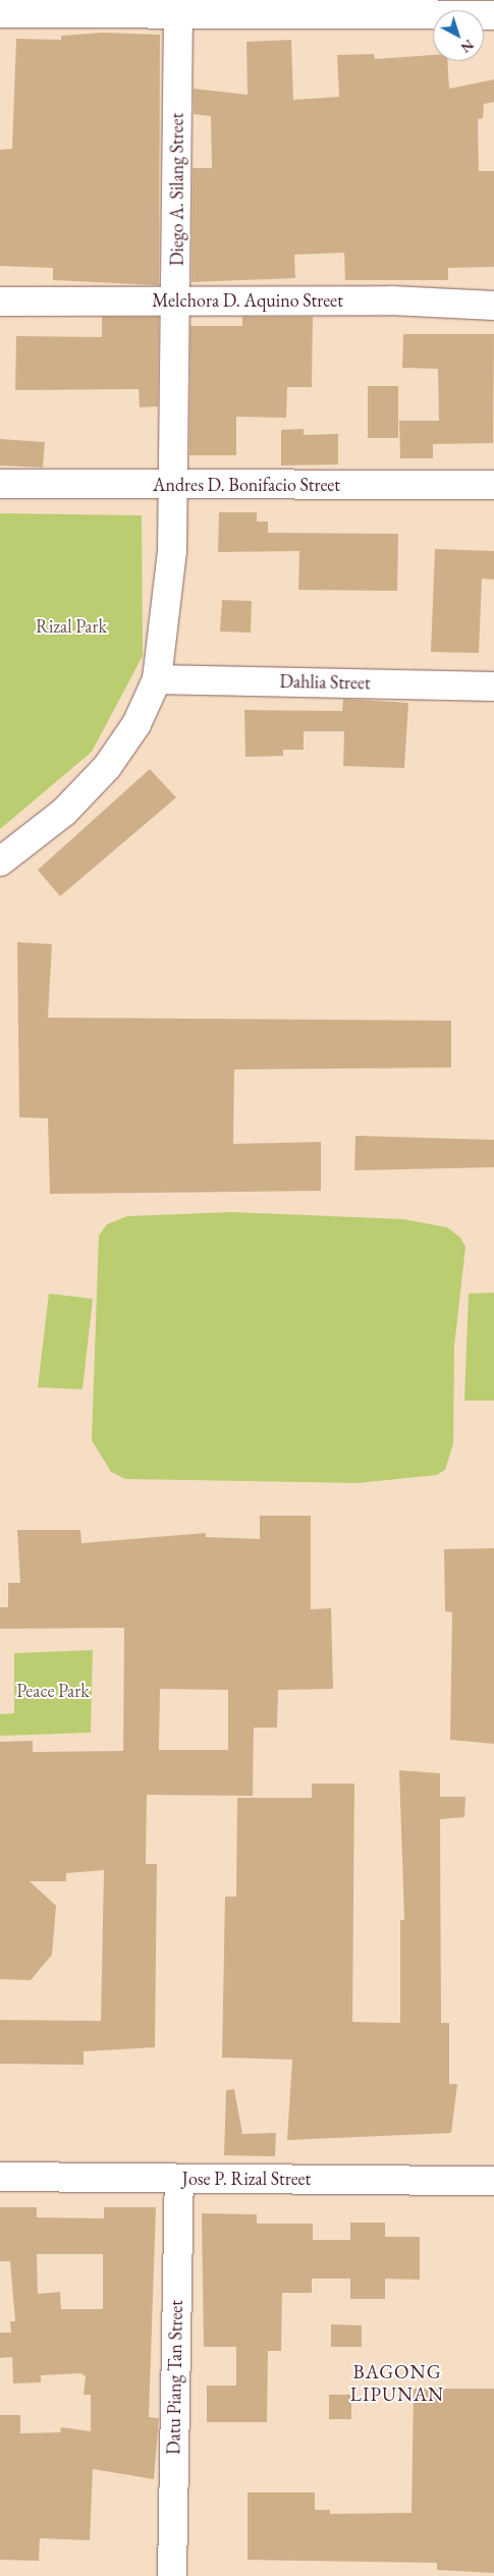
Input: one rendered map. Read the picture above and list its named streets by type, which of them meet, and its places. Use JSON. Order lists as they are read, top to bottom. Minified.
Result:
{"streets":{"street":["Diego A. Silang Street","Melchora D. Aquino Street","Andres D. Bonifacio Street","Dahlia Street","Jose P. Rizal Street","Datu Piang Tan Street"]},"crossings":[["Diego A. Silang Street","Melchora D. Aquino Street"],["Diego A. Silang Street","Andres D. Bonifacio Street"],["Diego A. Silang Street","Dahlia Street"],["Jose P. Rizal Street","Datu Piang Tan Street"]],"districts":["BAGONG LIPUNAN"],"parks":["Rizal Park","Peace Park"],"north":"bottom right"}
